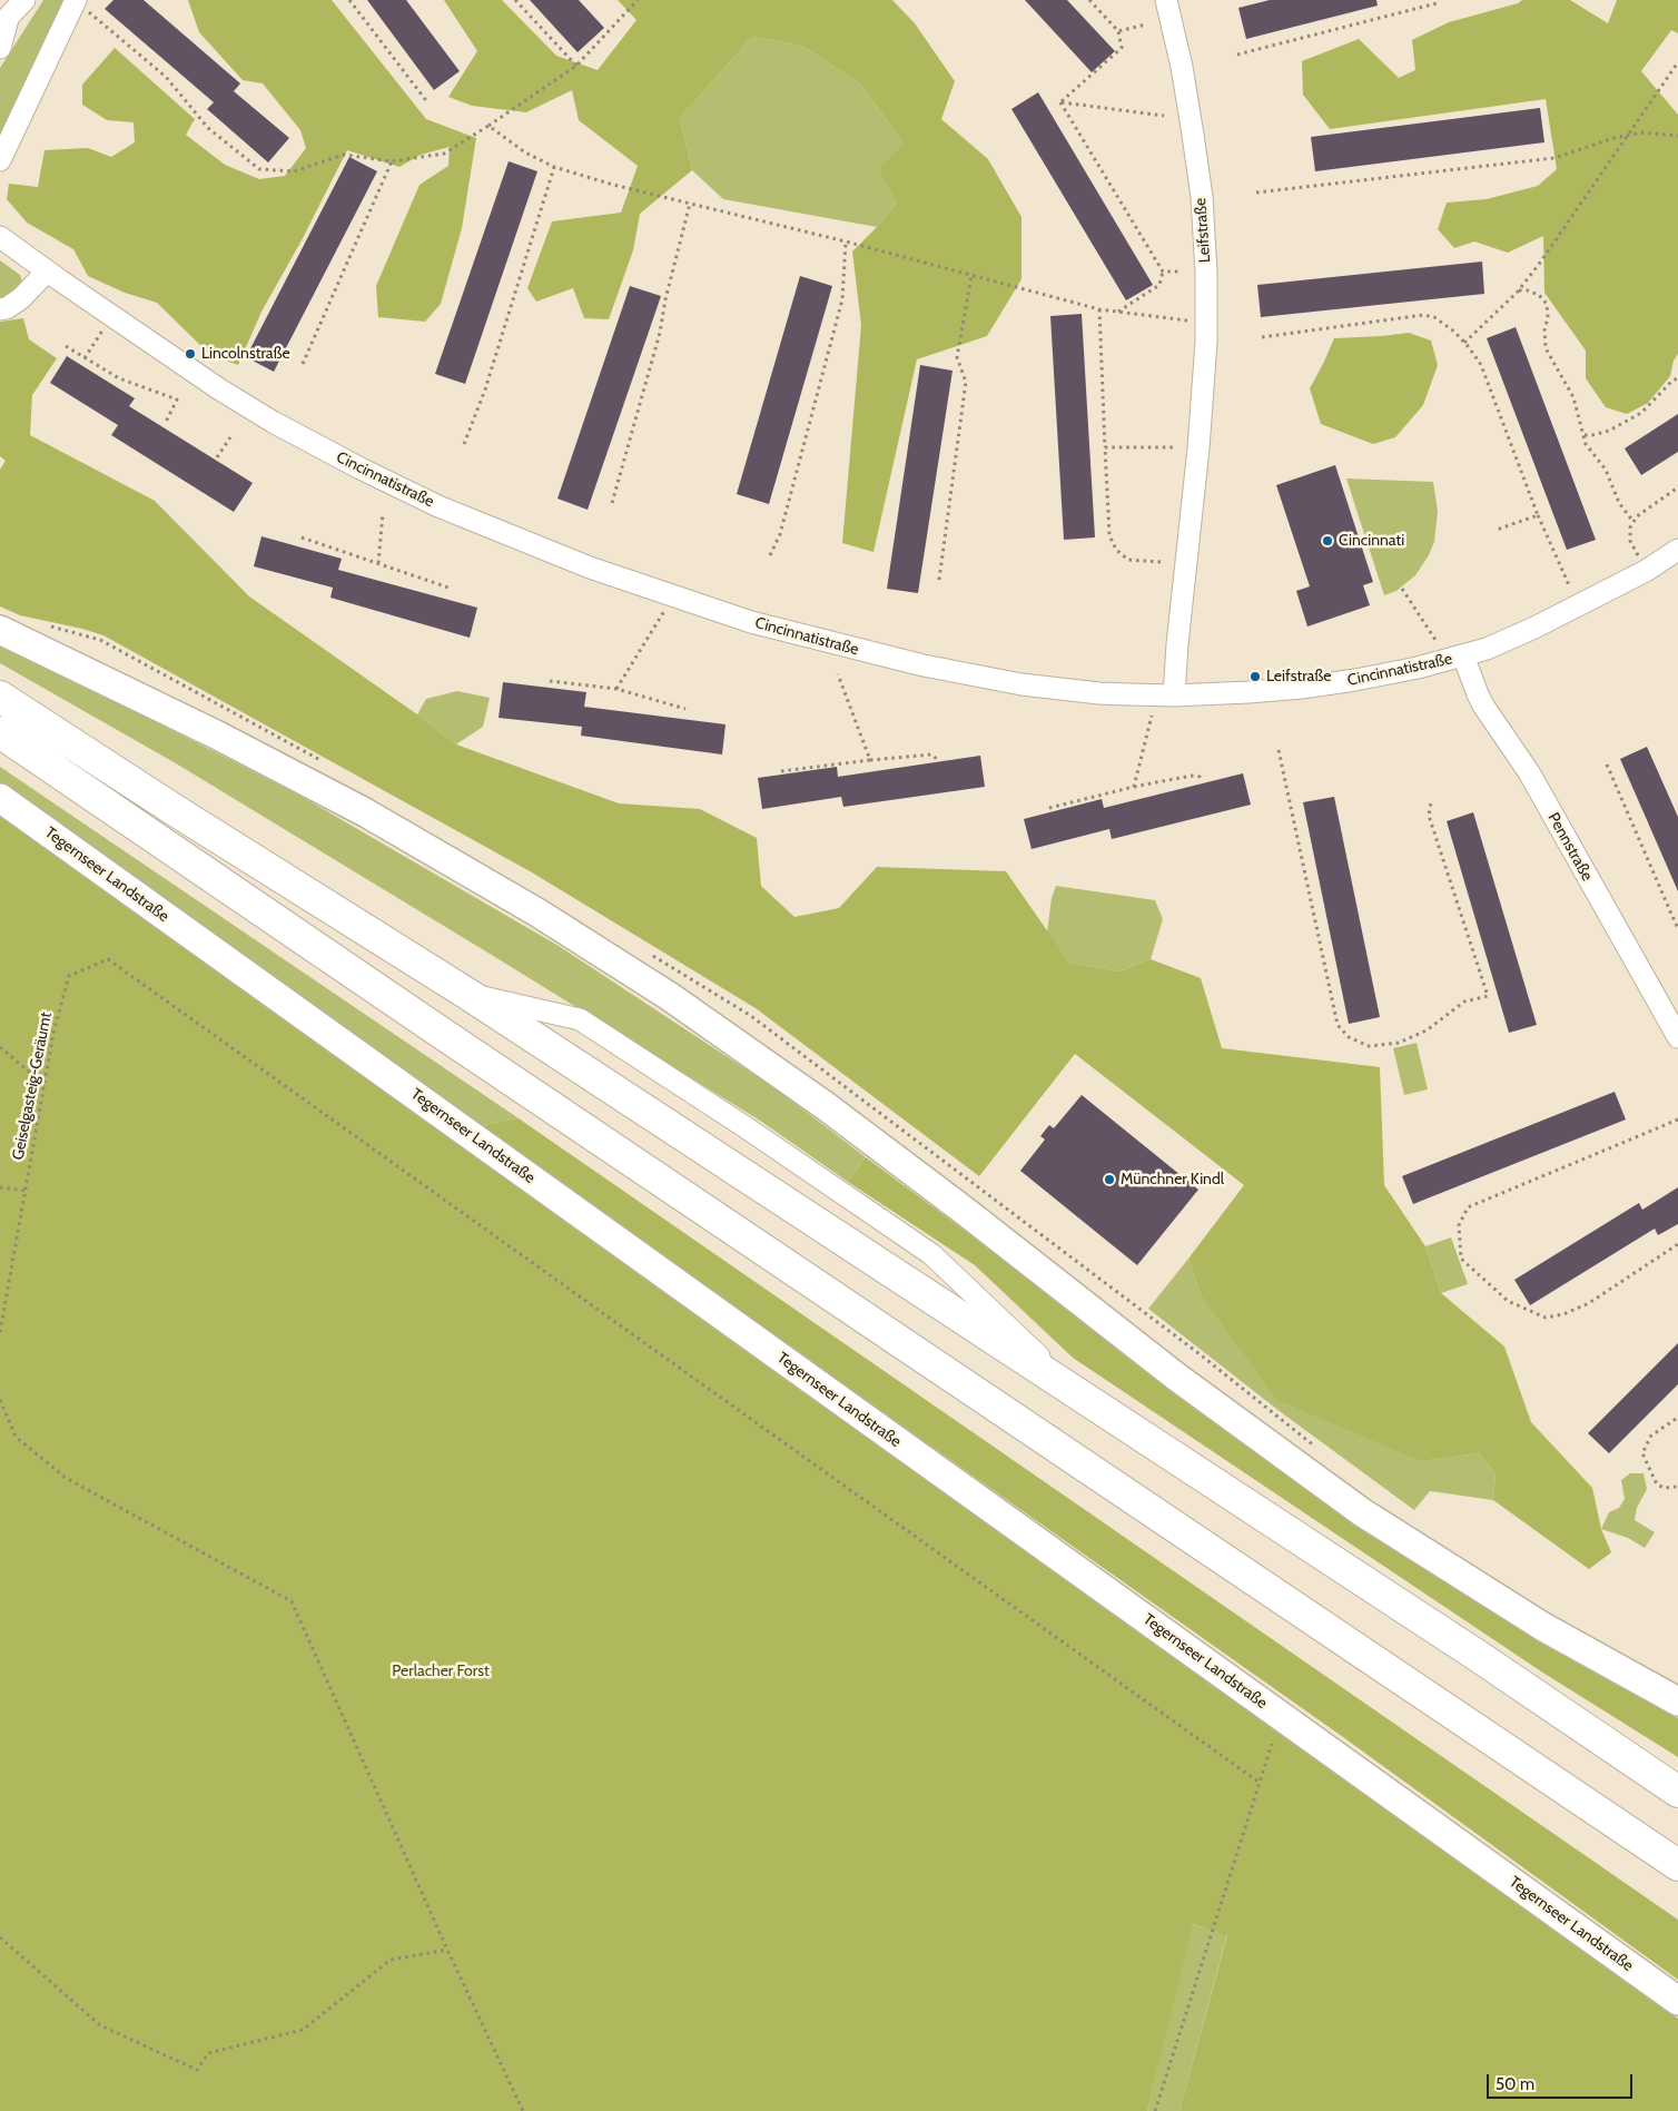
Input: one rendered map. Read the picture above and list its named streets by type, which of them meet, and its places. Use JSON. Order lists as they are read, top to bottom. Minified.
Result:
{"streets":{"main road":["Tegernseer Landstraße"],"street":["Leifstraße","Cincinnatistraße","Pennstraße"],"path":["Geiselgasteig-Geräumt"]},"crossings":[["Leifstraße","Cincinnatistraße"],["Cincinnatistraße","Pennstraße"]],"parks":["Perlacher Forst"],"places":["Lincolnstraße","Cincinnati","Leifstraße","Münchner Kindl"],"scale_bar":"50 m"}
